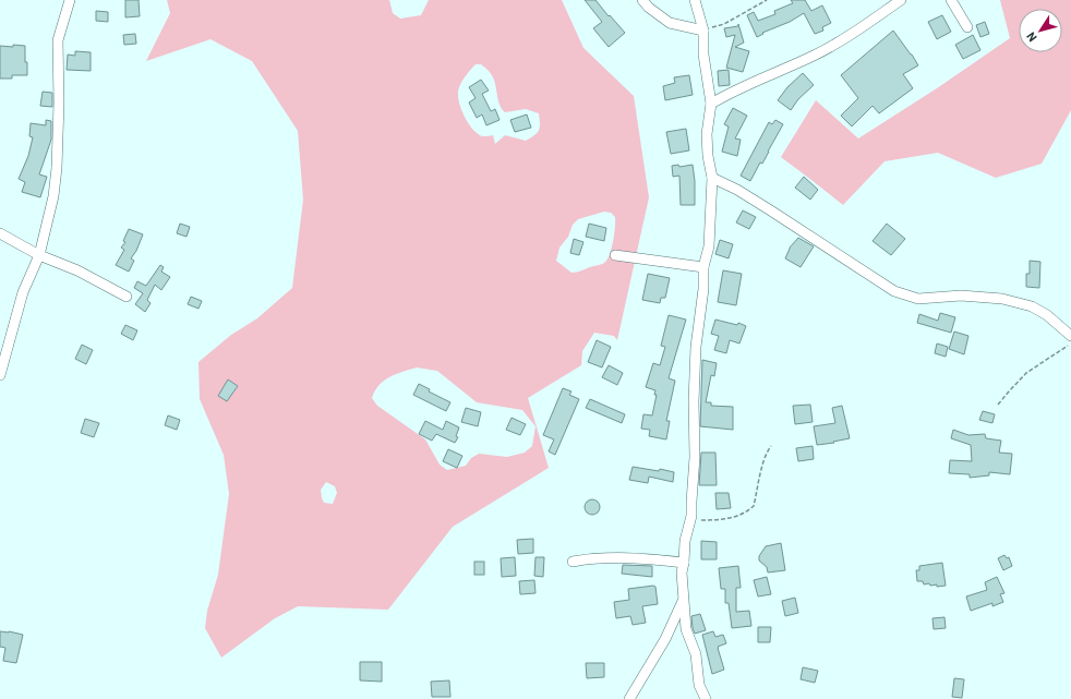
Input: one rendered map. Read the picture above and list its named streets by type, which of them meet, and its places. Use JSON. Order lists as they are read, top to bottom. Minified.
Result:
{"north":"bottom left"}
